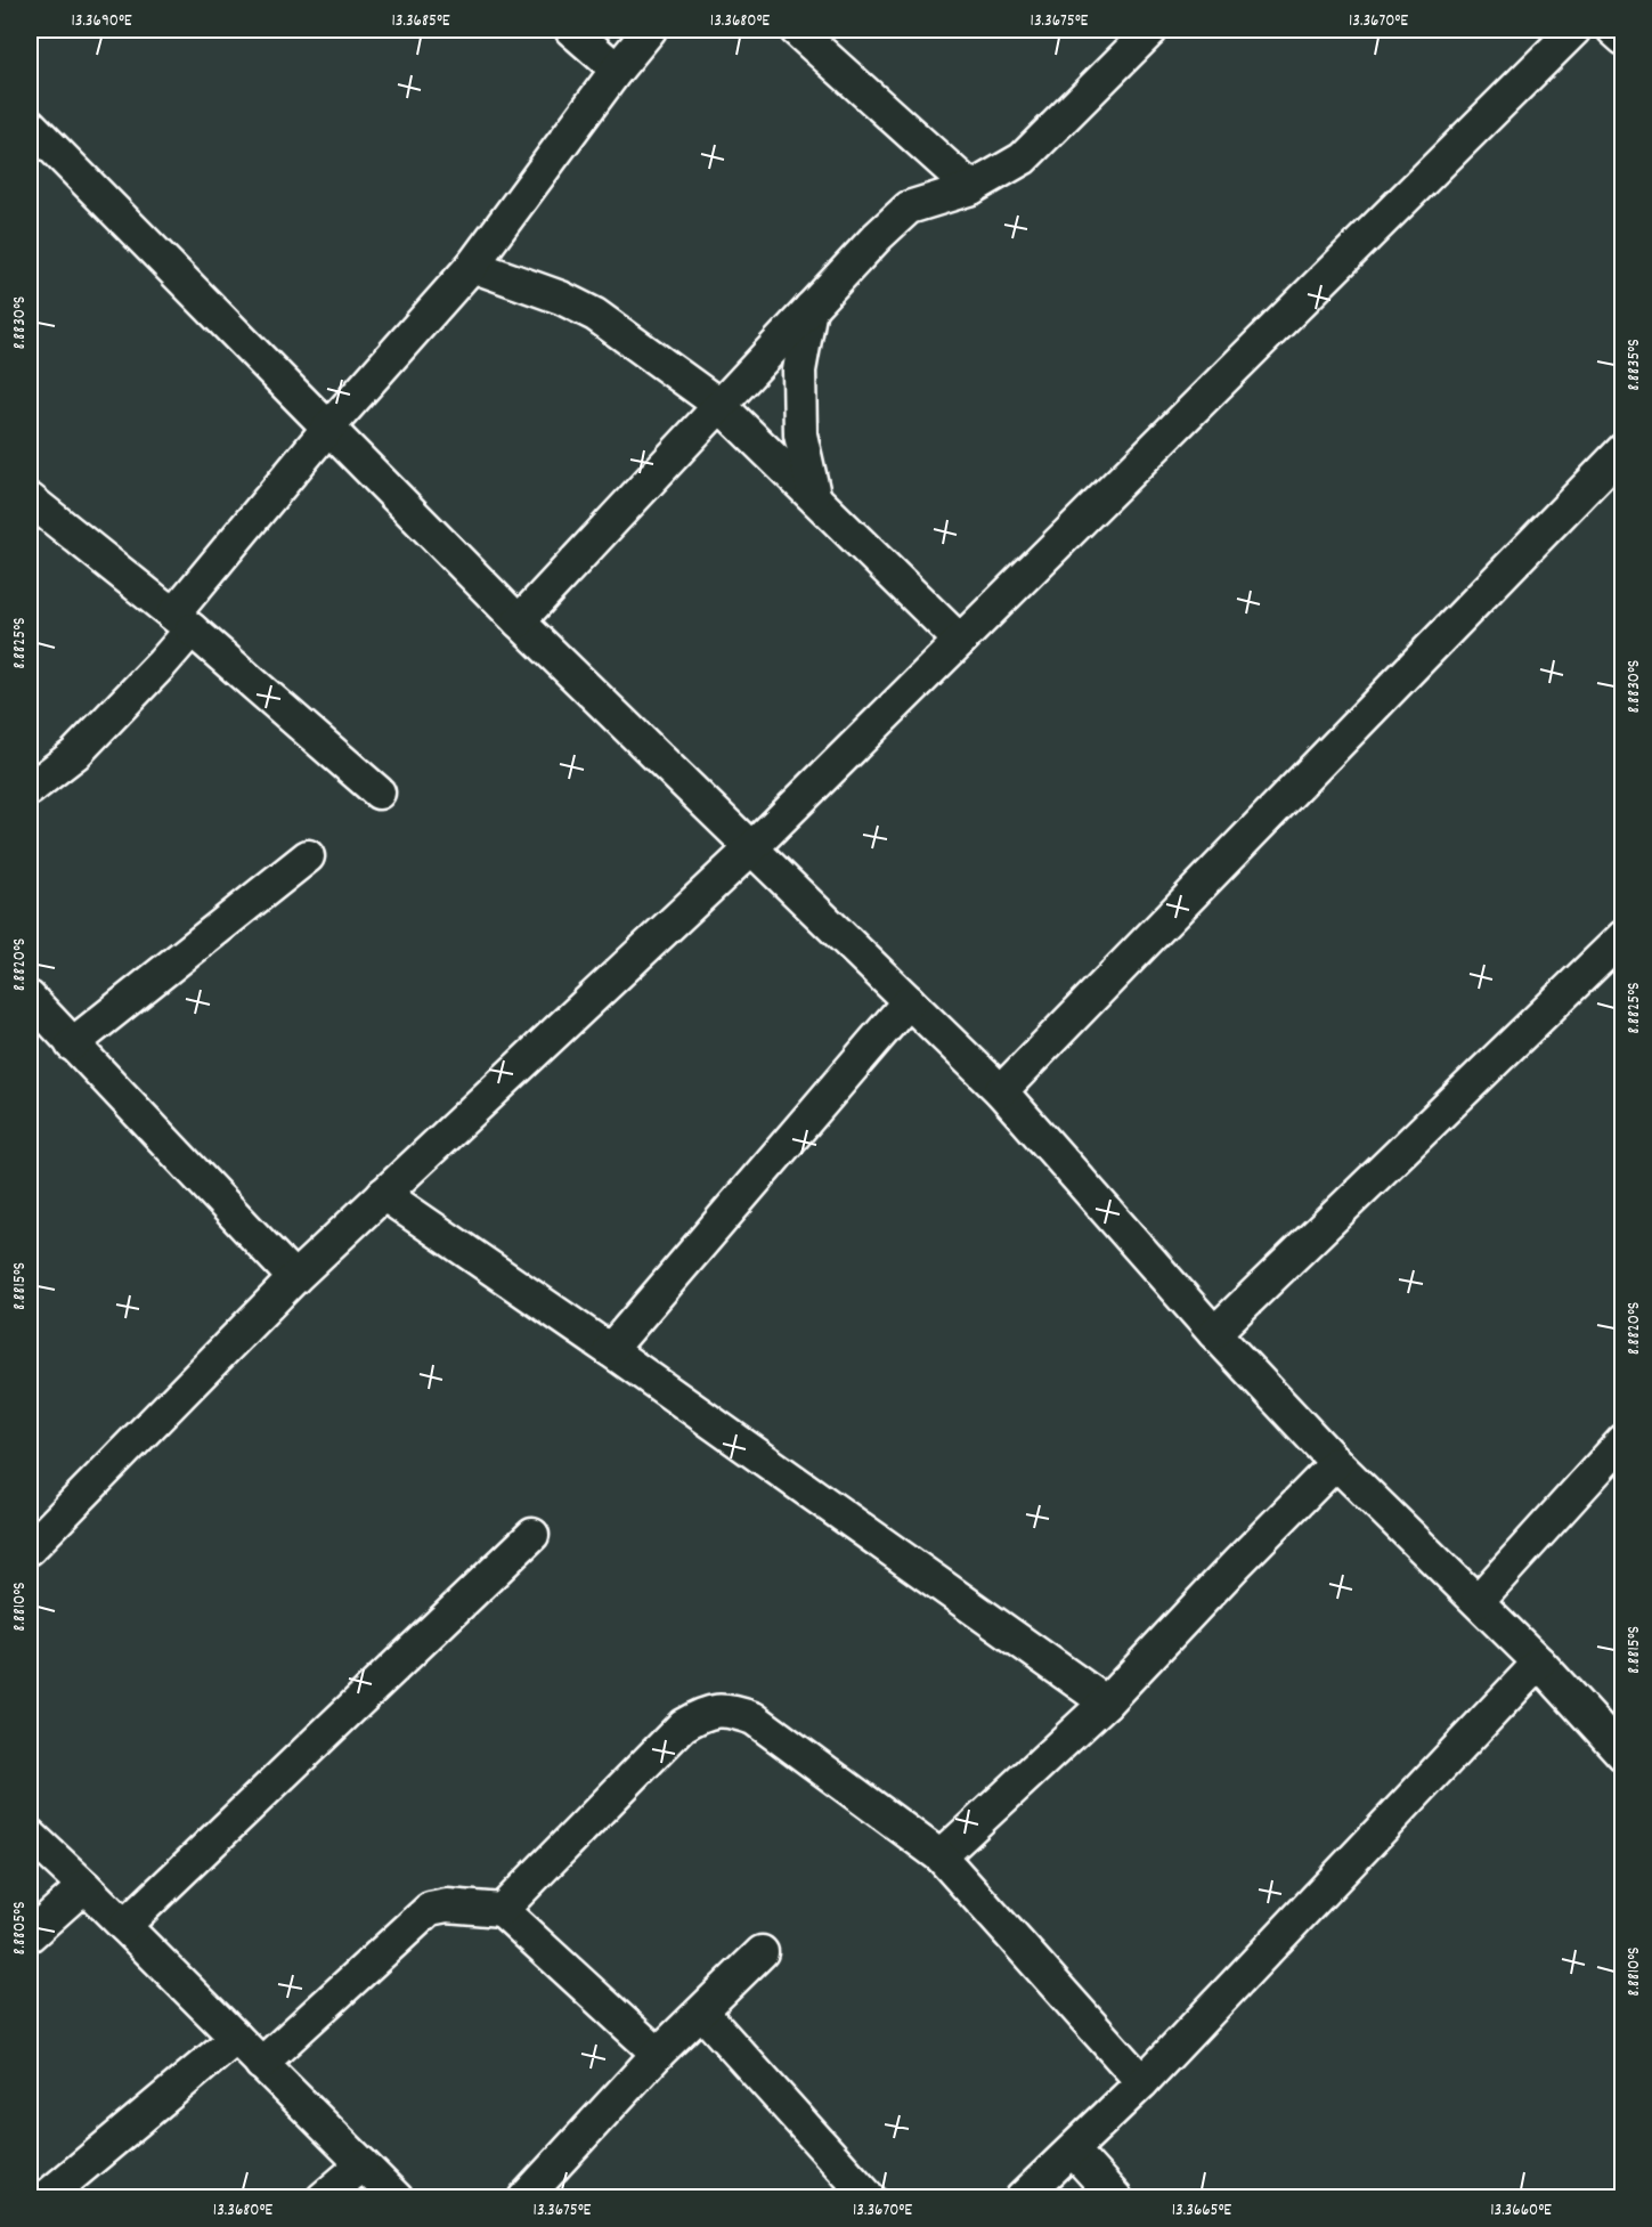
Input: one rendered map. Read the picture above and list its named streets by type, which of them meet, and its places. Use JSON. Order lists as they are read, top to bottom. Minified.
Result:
{"coordinates":["13.3690°E","13.3685°E","13.3680°E","13.3675°E","13.3670°E","8.8830°S","8.8835°S","8.8825°S","8.8820°S","8.8815°S","8.8810°S","8.8805°S","13.3665°E","13.3660°E"]}
